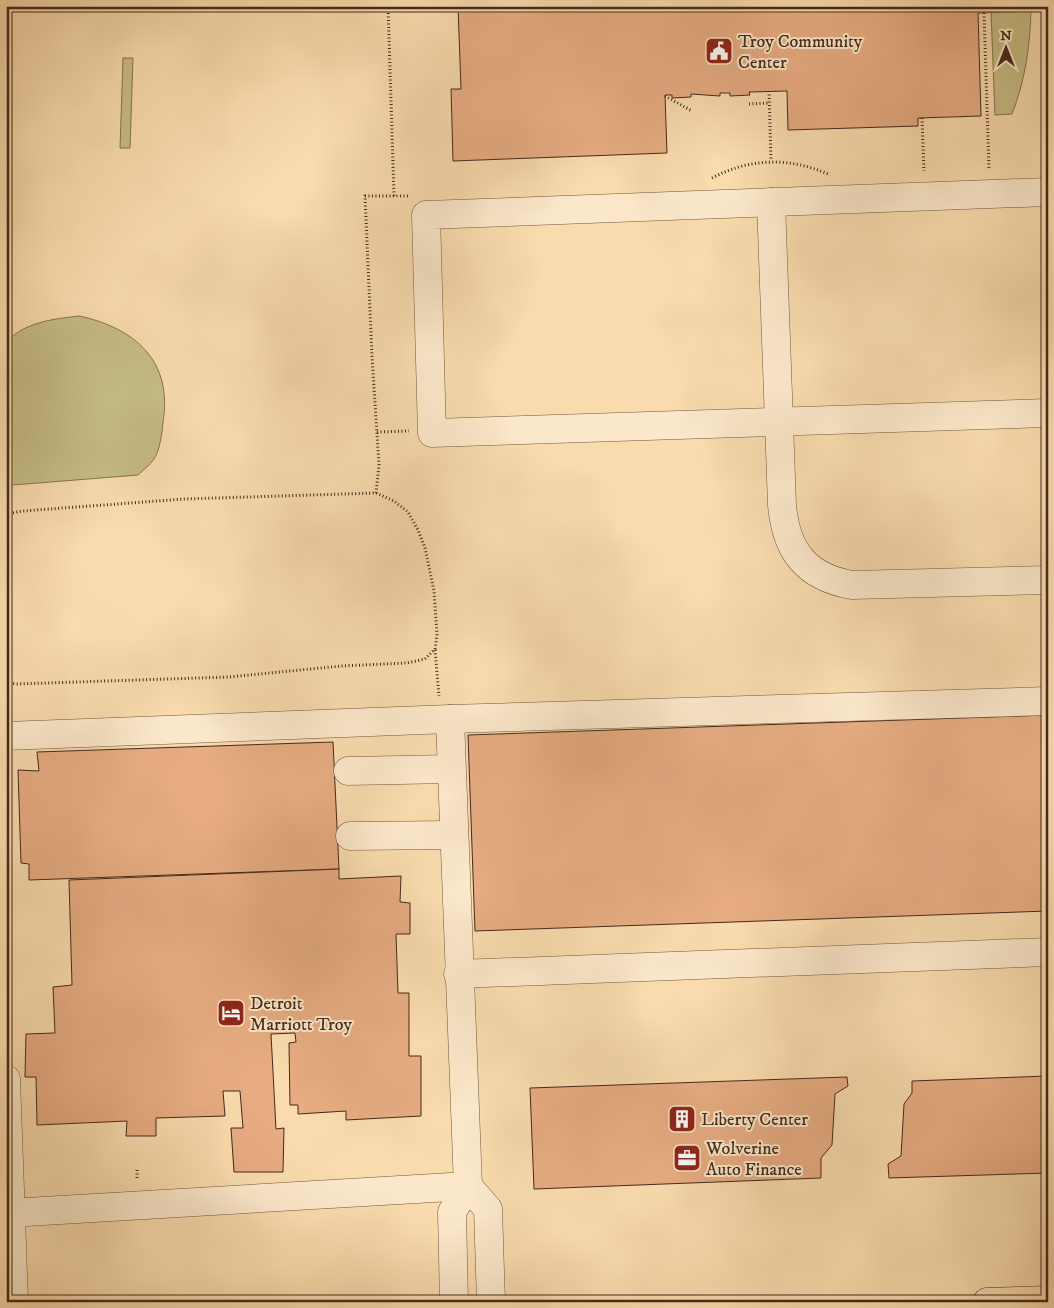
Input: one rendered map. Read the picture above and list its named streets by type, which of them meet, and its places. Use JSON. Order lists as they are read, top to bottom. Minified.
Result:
{"places":{"public building":["Troy Community Center"],"hotel":["Detroit Marriott Troy"],"building":["Liberty Center"],"office":["Wolverine Auto Finance"]},"north":"top"}
